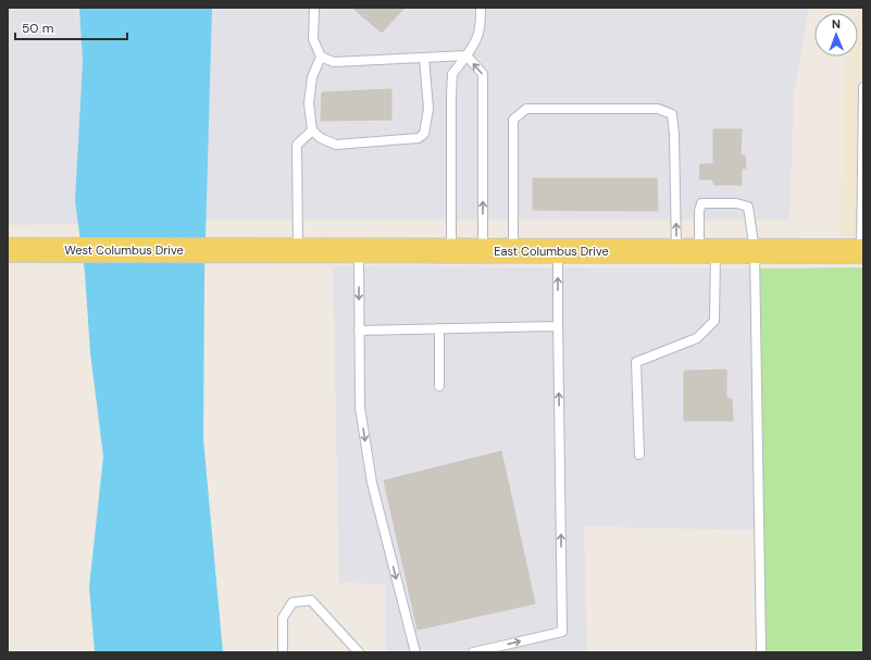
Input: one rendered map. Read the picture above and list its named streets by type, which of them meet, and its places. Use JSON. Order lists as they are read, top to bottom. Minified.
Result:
{"streets":{"main road":["West Columbus Drive","East Columbus Drive"]},"crossings":[["West Columbus Drive","East Columbus Drive"]],"scale_bar":"50 m","north":"top"}
